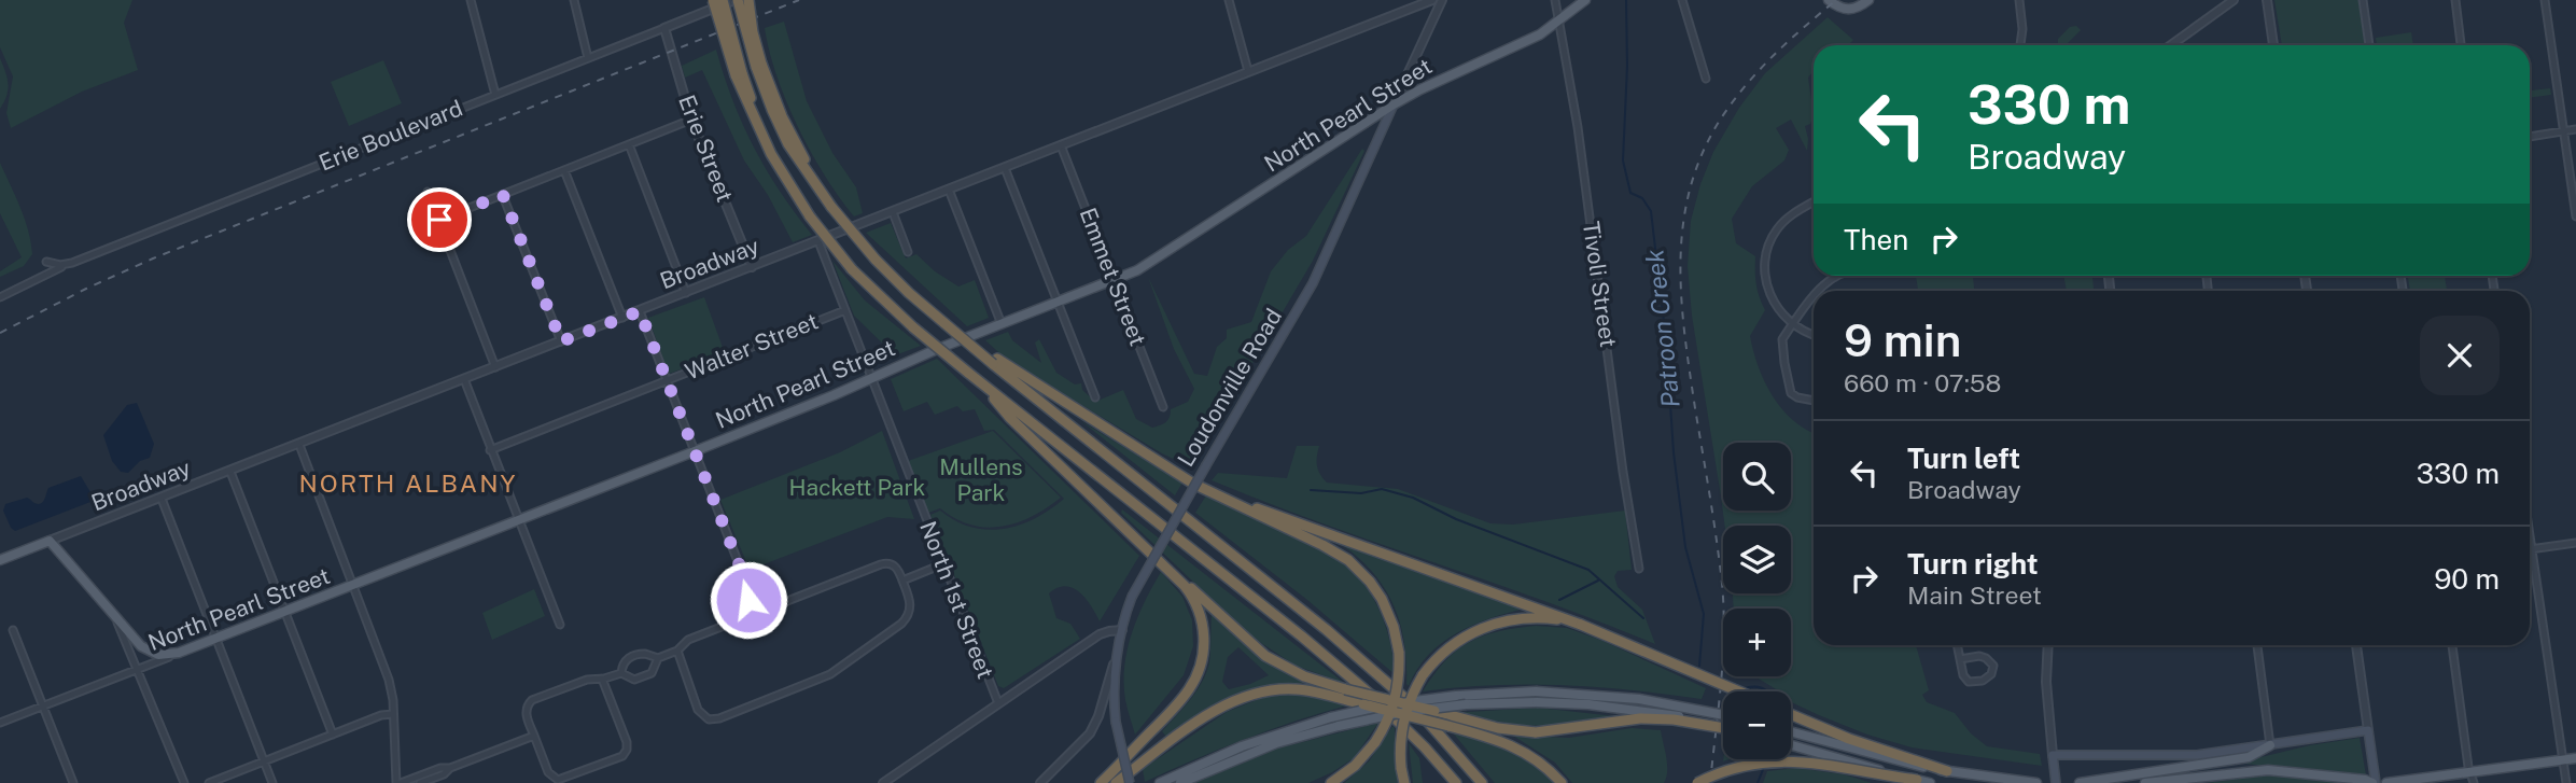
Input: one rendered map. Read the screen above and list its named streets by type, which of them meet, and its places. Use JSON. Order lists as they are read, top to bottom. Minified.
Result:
{"streets":{"main road":["North Pearl Street","Broadway","Loudonville Road"],"street":["Erie Boulevard","Erie Street","Emmet Street","Tivoli Street","Walter Street","North 1st Street"]},"crossings":[["North Pearl Street","Emmet Street"],["North Pearl Street","Tivoli Street"],["North Pearl Street","Loudonville Road"],["North Pearl Street","North 1st Street"],["Erie Boulevard","Erie Street"],["Erie Street","Broadway"],["Broadway","Emmet Street"],["Broadway","North 1st Street"],["Walter Street","North 1st Street"]],"districts":["NORTH ALBANY"],"water":["Patroon Creek"],"parks":["Mullens Park","Hackett Park"],"page":{"turn":["330 m","Broadway"],"then":"Then","heading":["9 min","660 m · 07:58"],"list":[{"name":"Turn left","note":"Broadway","value":"330 m"},{"name":"Turn right","note":"Main Street","value":"90 m"}],"map_buttons":["+","−"]}}
